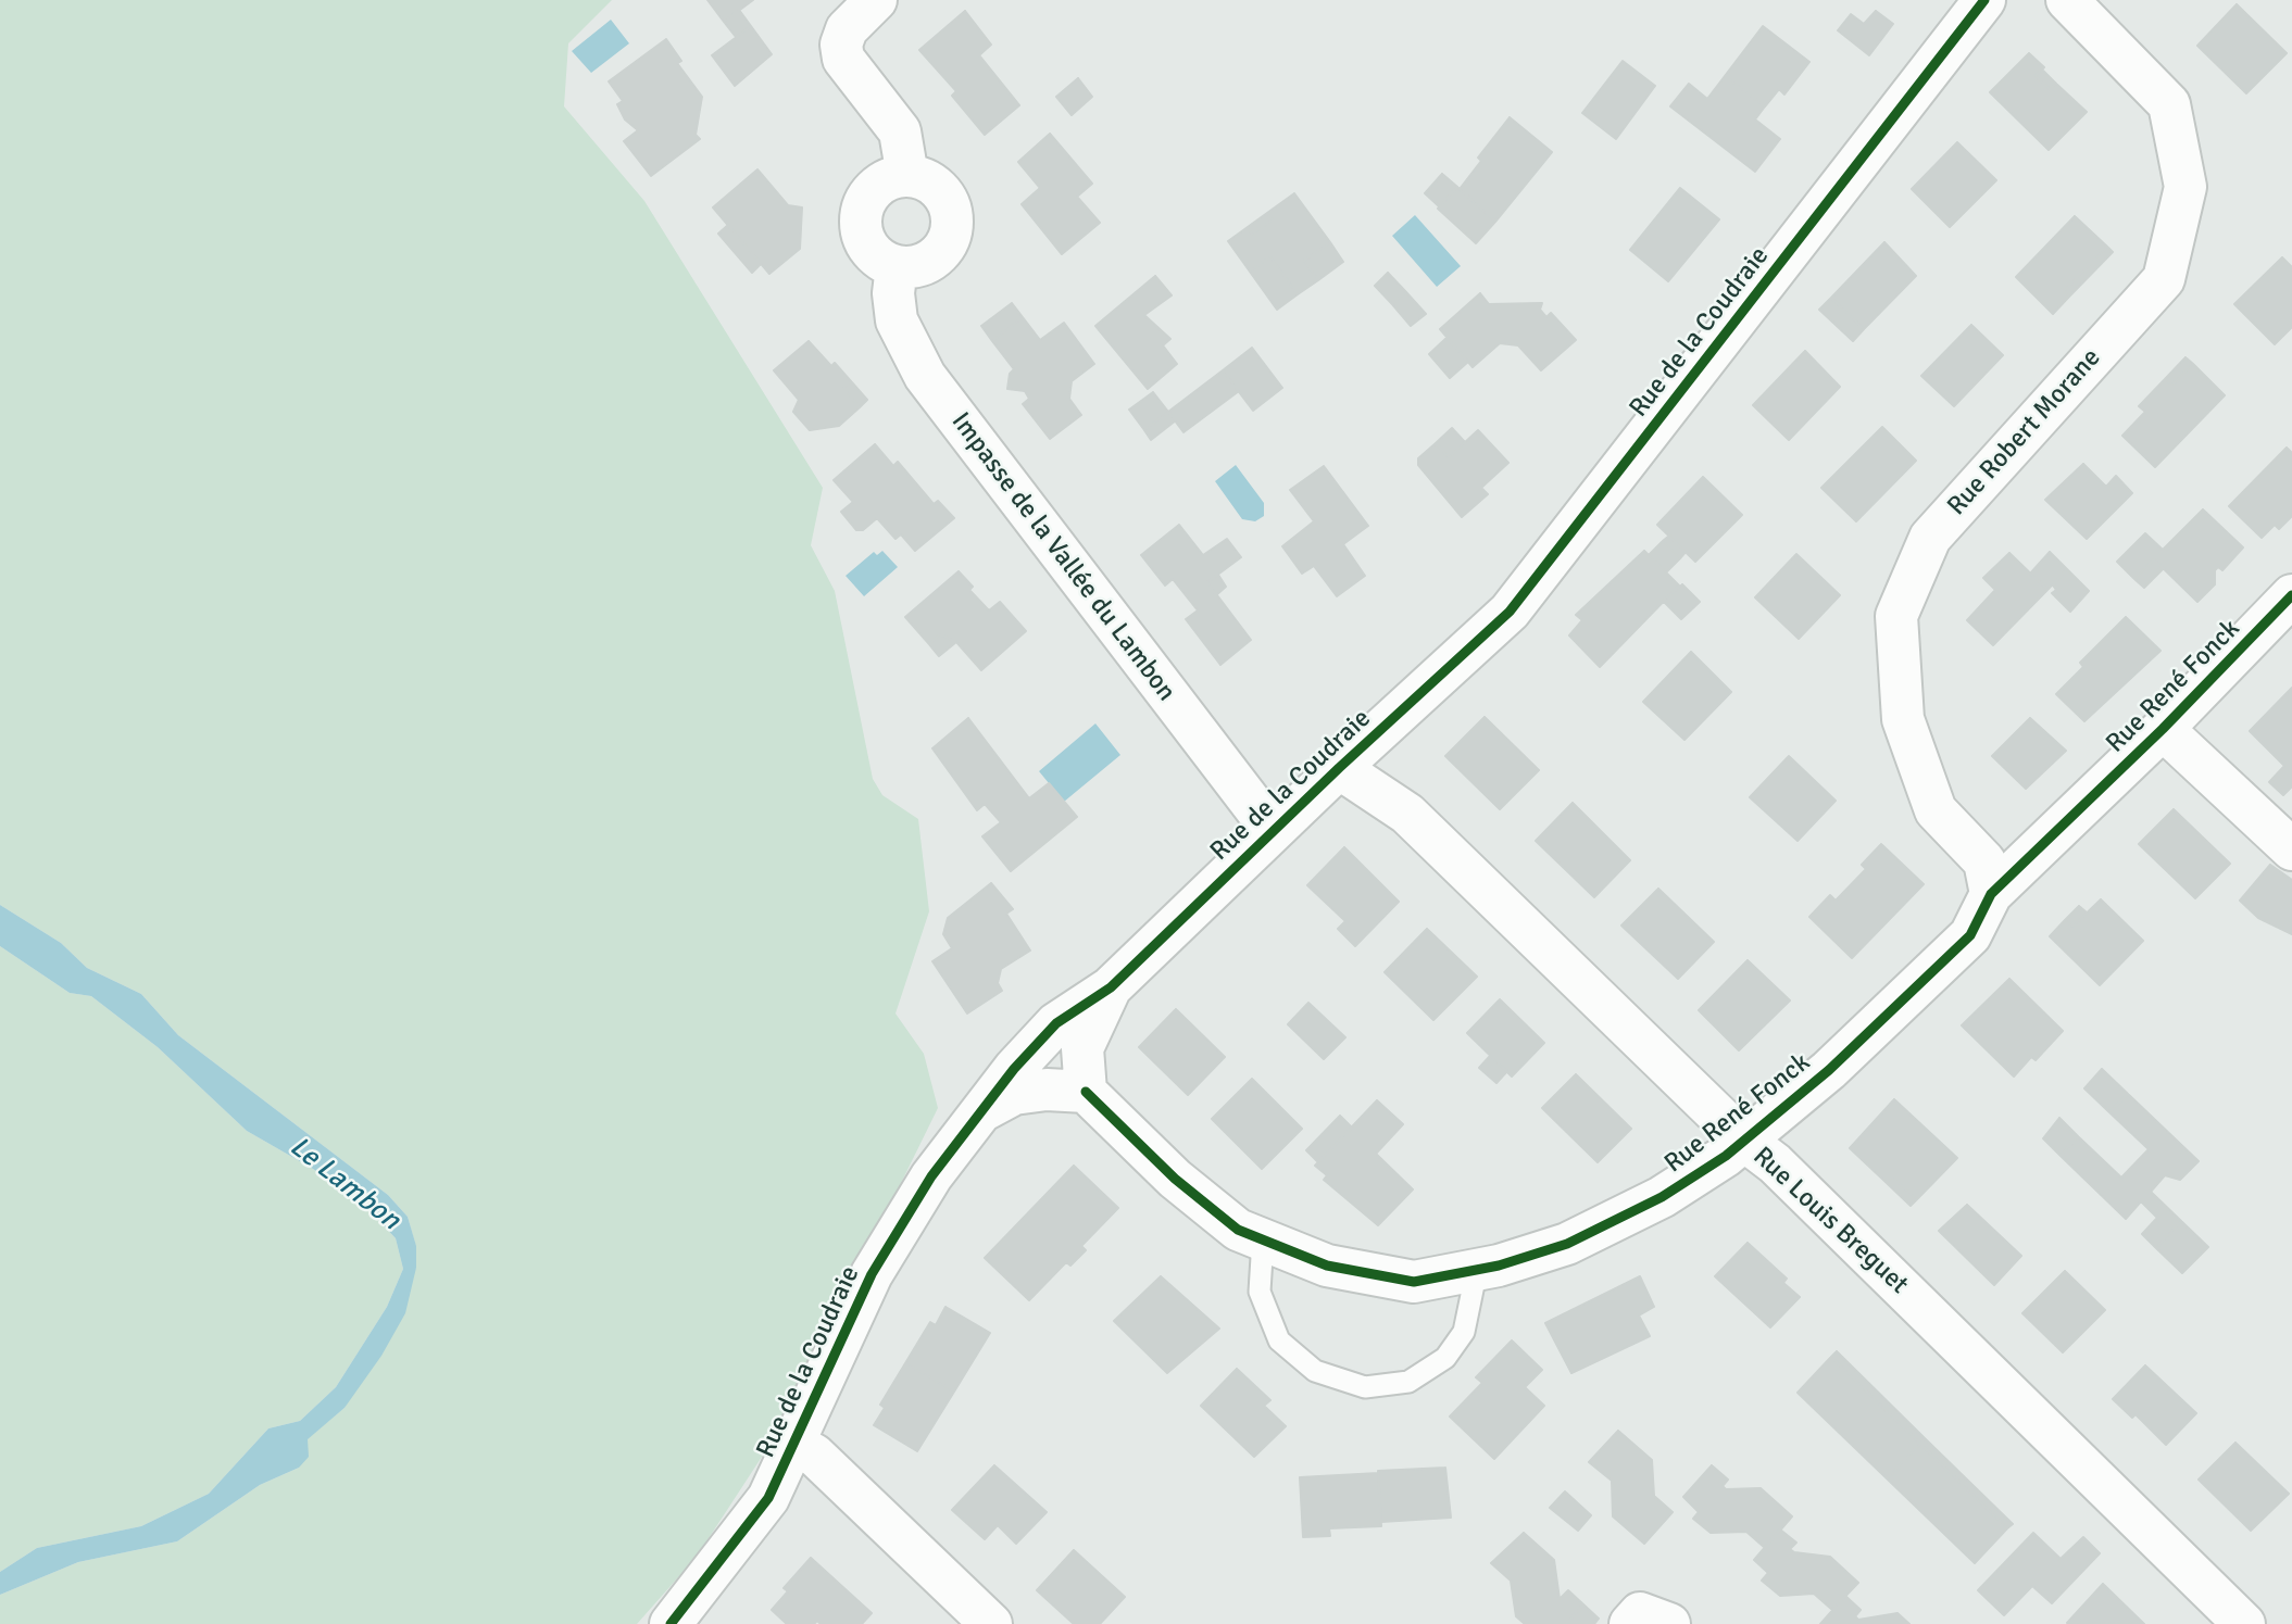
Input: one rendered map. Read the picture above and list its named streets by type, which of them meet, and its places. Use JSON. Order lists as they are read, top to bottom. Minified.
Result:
{"streets":{"street":["Rue de la Coudraie","Rue Robert Morane","Impasse de la Vallée du Lambon","Rue René Fonck","Rue Louis Breguet"]},"crossings":[["Rue de la Coudraie","Impasse de la Vallée du Lambon"],["Rue de la Coudraie","Rue René Fonck"],["Rue de la Coudraie","Rue Louis Breguet"],["Rue Robert Morane","Rue René Fonck"],["Rue René Fonck","Rue Louis Breguet"]],"water":["Le Lambon"]}
